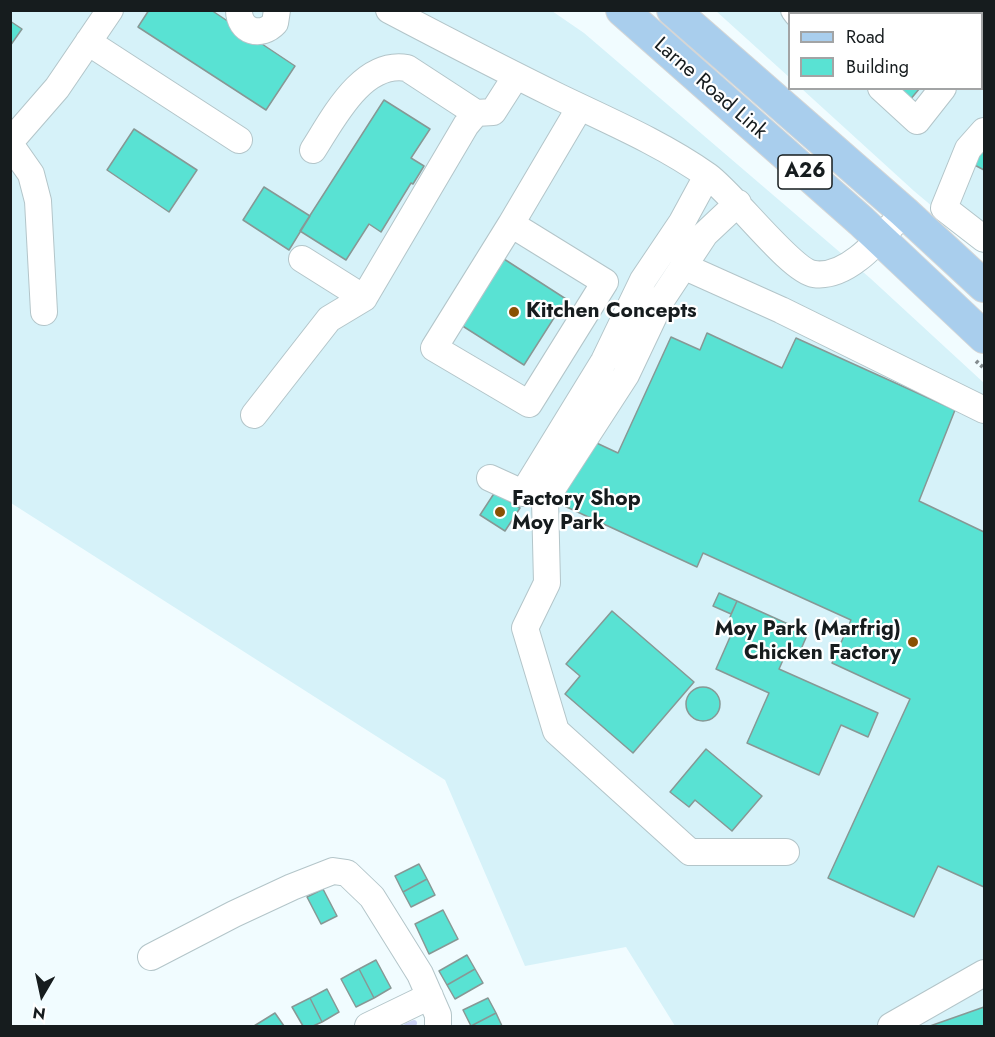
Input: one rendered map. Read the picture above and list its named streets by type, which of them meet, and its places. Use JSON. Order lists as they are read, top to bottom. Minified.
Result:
{"streets":{"main road":["Larne Road Link","A26"]},"places":["Kitchen Concepts","Factory Shop Moy Park","Moy Park (Marfrig) Chicken Factory"],"legend":["Road","Building"],"north":"bottom"}
